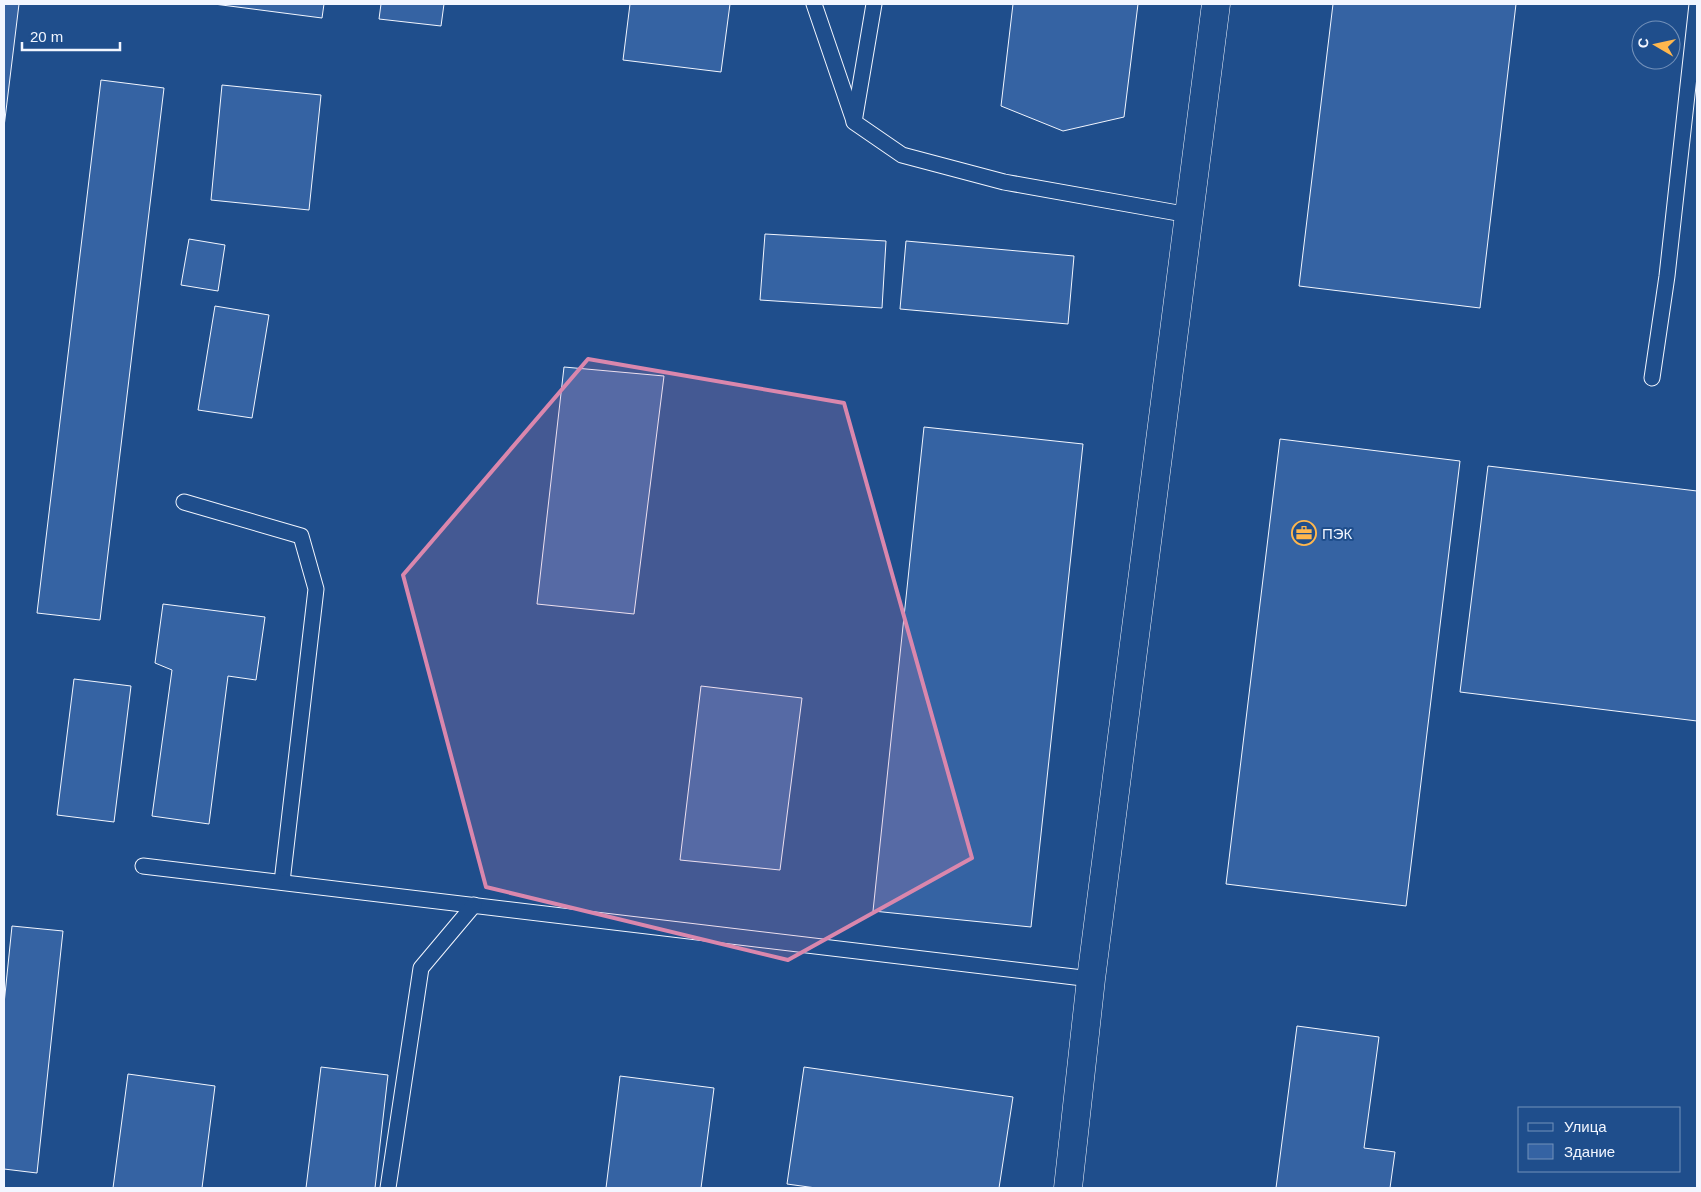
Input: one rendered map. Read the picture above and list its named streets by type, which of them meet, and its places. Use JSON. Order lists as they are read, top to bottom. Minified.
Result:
{"places":{"office":["ПЭК"]},"legend":["Улица","Здание"],"scale_bar":"20 m","north":"left"}
